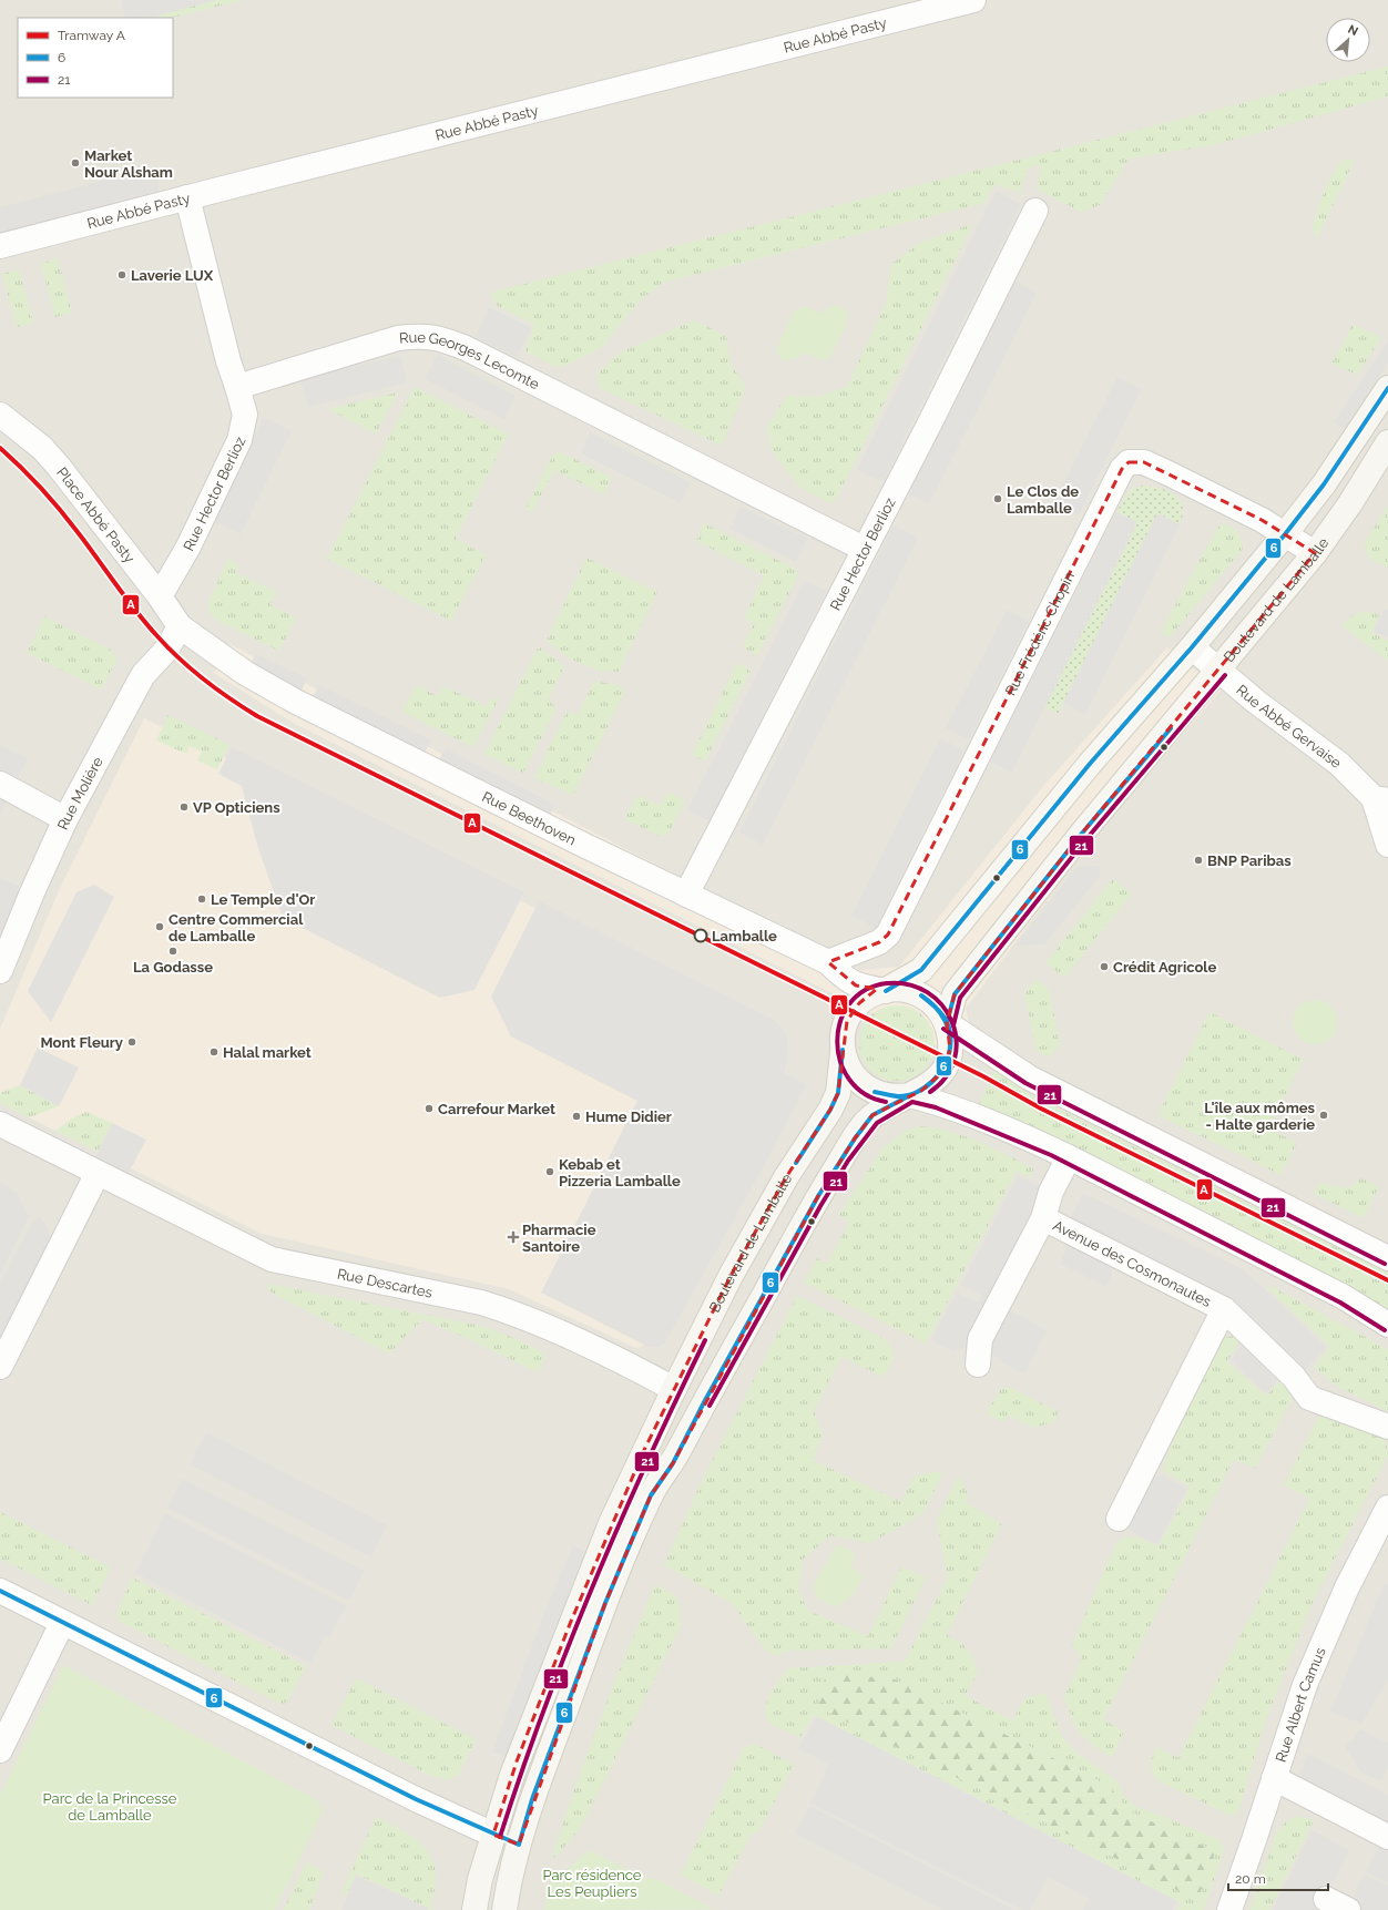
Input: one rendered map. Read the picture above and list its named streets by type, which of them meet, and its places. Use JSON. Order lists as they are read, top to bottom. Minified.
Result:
{"streets":{"street":["Rue Abbé Pasty","Rue Georges Lecomte","Rue Hector Berlioz","Place Abbé Pasty","Boulevard de Lamballe","Rue Frédéric Chopin","Rue Abbé Gervaise","Rue Molière","Rue Beethoven","Avenue des Cosmonautes","Rue Descartes","Rue Albert Camus"]},"crossings":[["Rue Georges Lecomte","Rue Hector Berlioz"],["Rue Hector Berlioz","Place Abbé Pasty"],["Rue Hector Berlioz","Rue Beethoven"],["Place Abbé Pasty","Rue Molière"],["Place Abbé Pasty","Rue Beethoven"],["Boulevard de Lamballe","Rue Frédéric Chopin"],["Boulevard de Lamballe","Rue Abbé Gervaise"],["Boulevard de Lamballe","Rue Beethoven"],["Boulevard de Lamballe","Rue Descartes"],["Rue Frédéric Chopin","Rue Beethoven"],["Rue Molière","Rue Beethoven"]],"parks":["Parc de la Princesse de Lamballe","Parc résidence Les Peupliers"],"places":{"other":["Market Nour Alsham","Laverie LUX","Le Clos de Lamballe","VP Opticiens","BNP Paribas","Le Temple d'Or","Centre Commercial de Lamballe","Lamballe","La Godasse","Crédit Agricole","Mont Fleury","Halal market","Carrefour Market","L'île aux mômes - Halte garderie","Hume Didier","Kebab et Pizzeria Lamballe"],"health":["Pharmacie Santoire"]},"lines":["transit line 6","tram line A","transit line 21"],"legend":["Tramway A","6","21"],"scale_bar":"20 m","north":"top right"}
